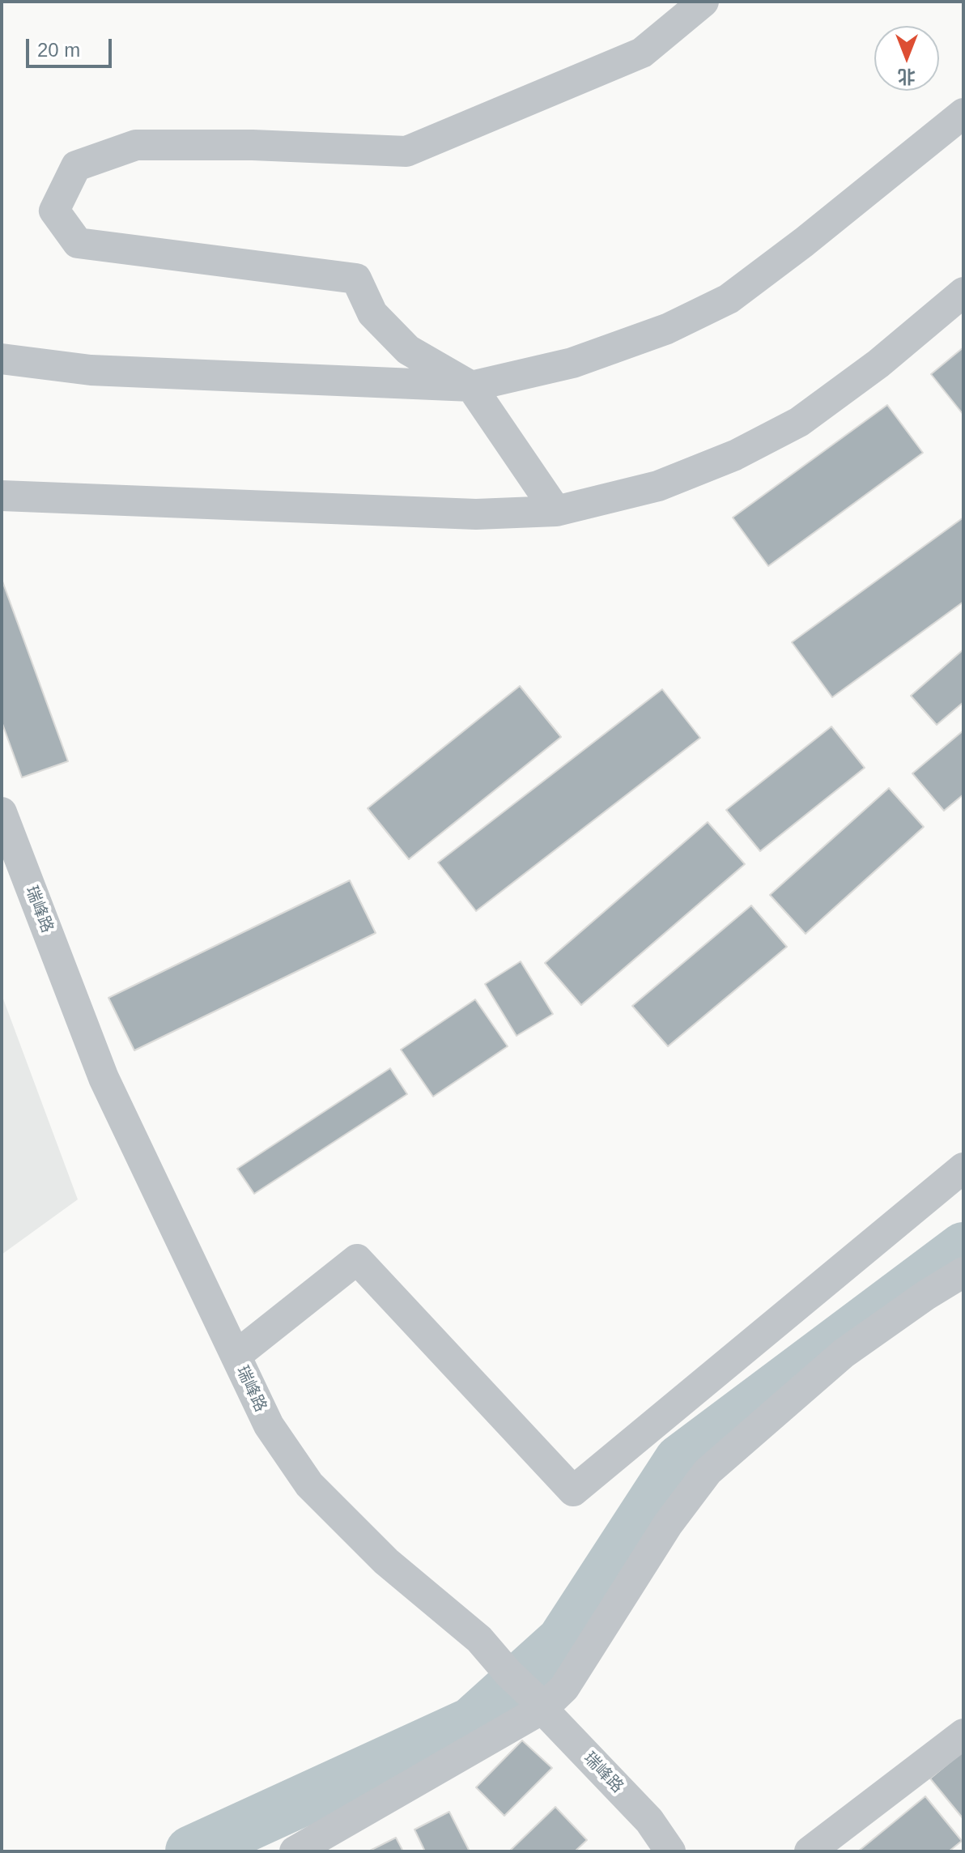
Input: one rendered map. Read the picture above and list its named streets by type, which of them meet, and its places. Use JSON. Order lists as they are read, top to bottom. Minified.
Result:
{"streets":{"street":["瑞峰路"]},"scale_bar":"20 m","north":"bottom"}
